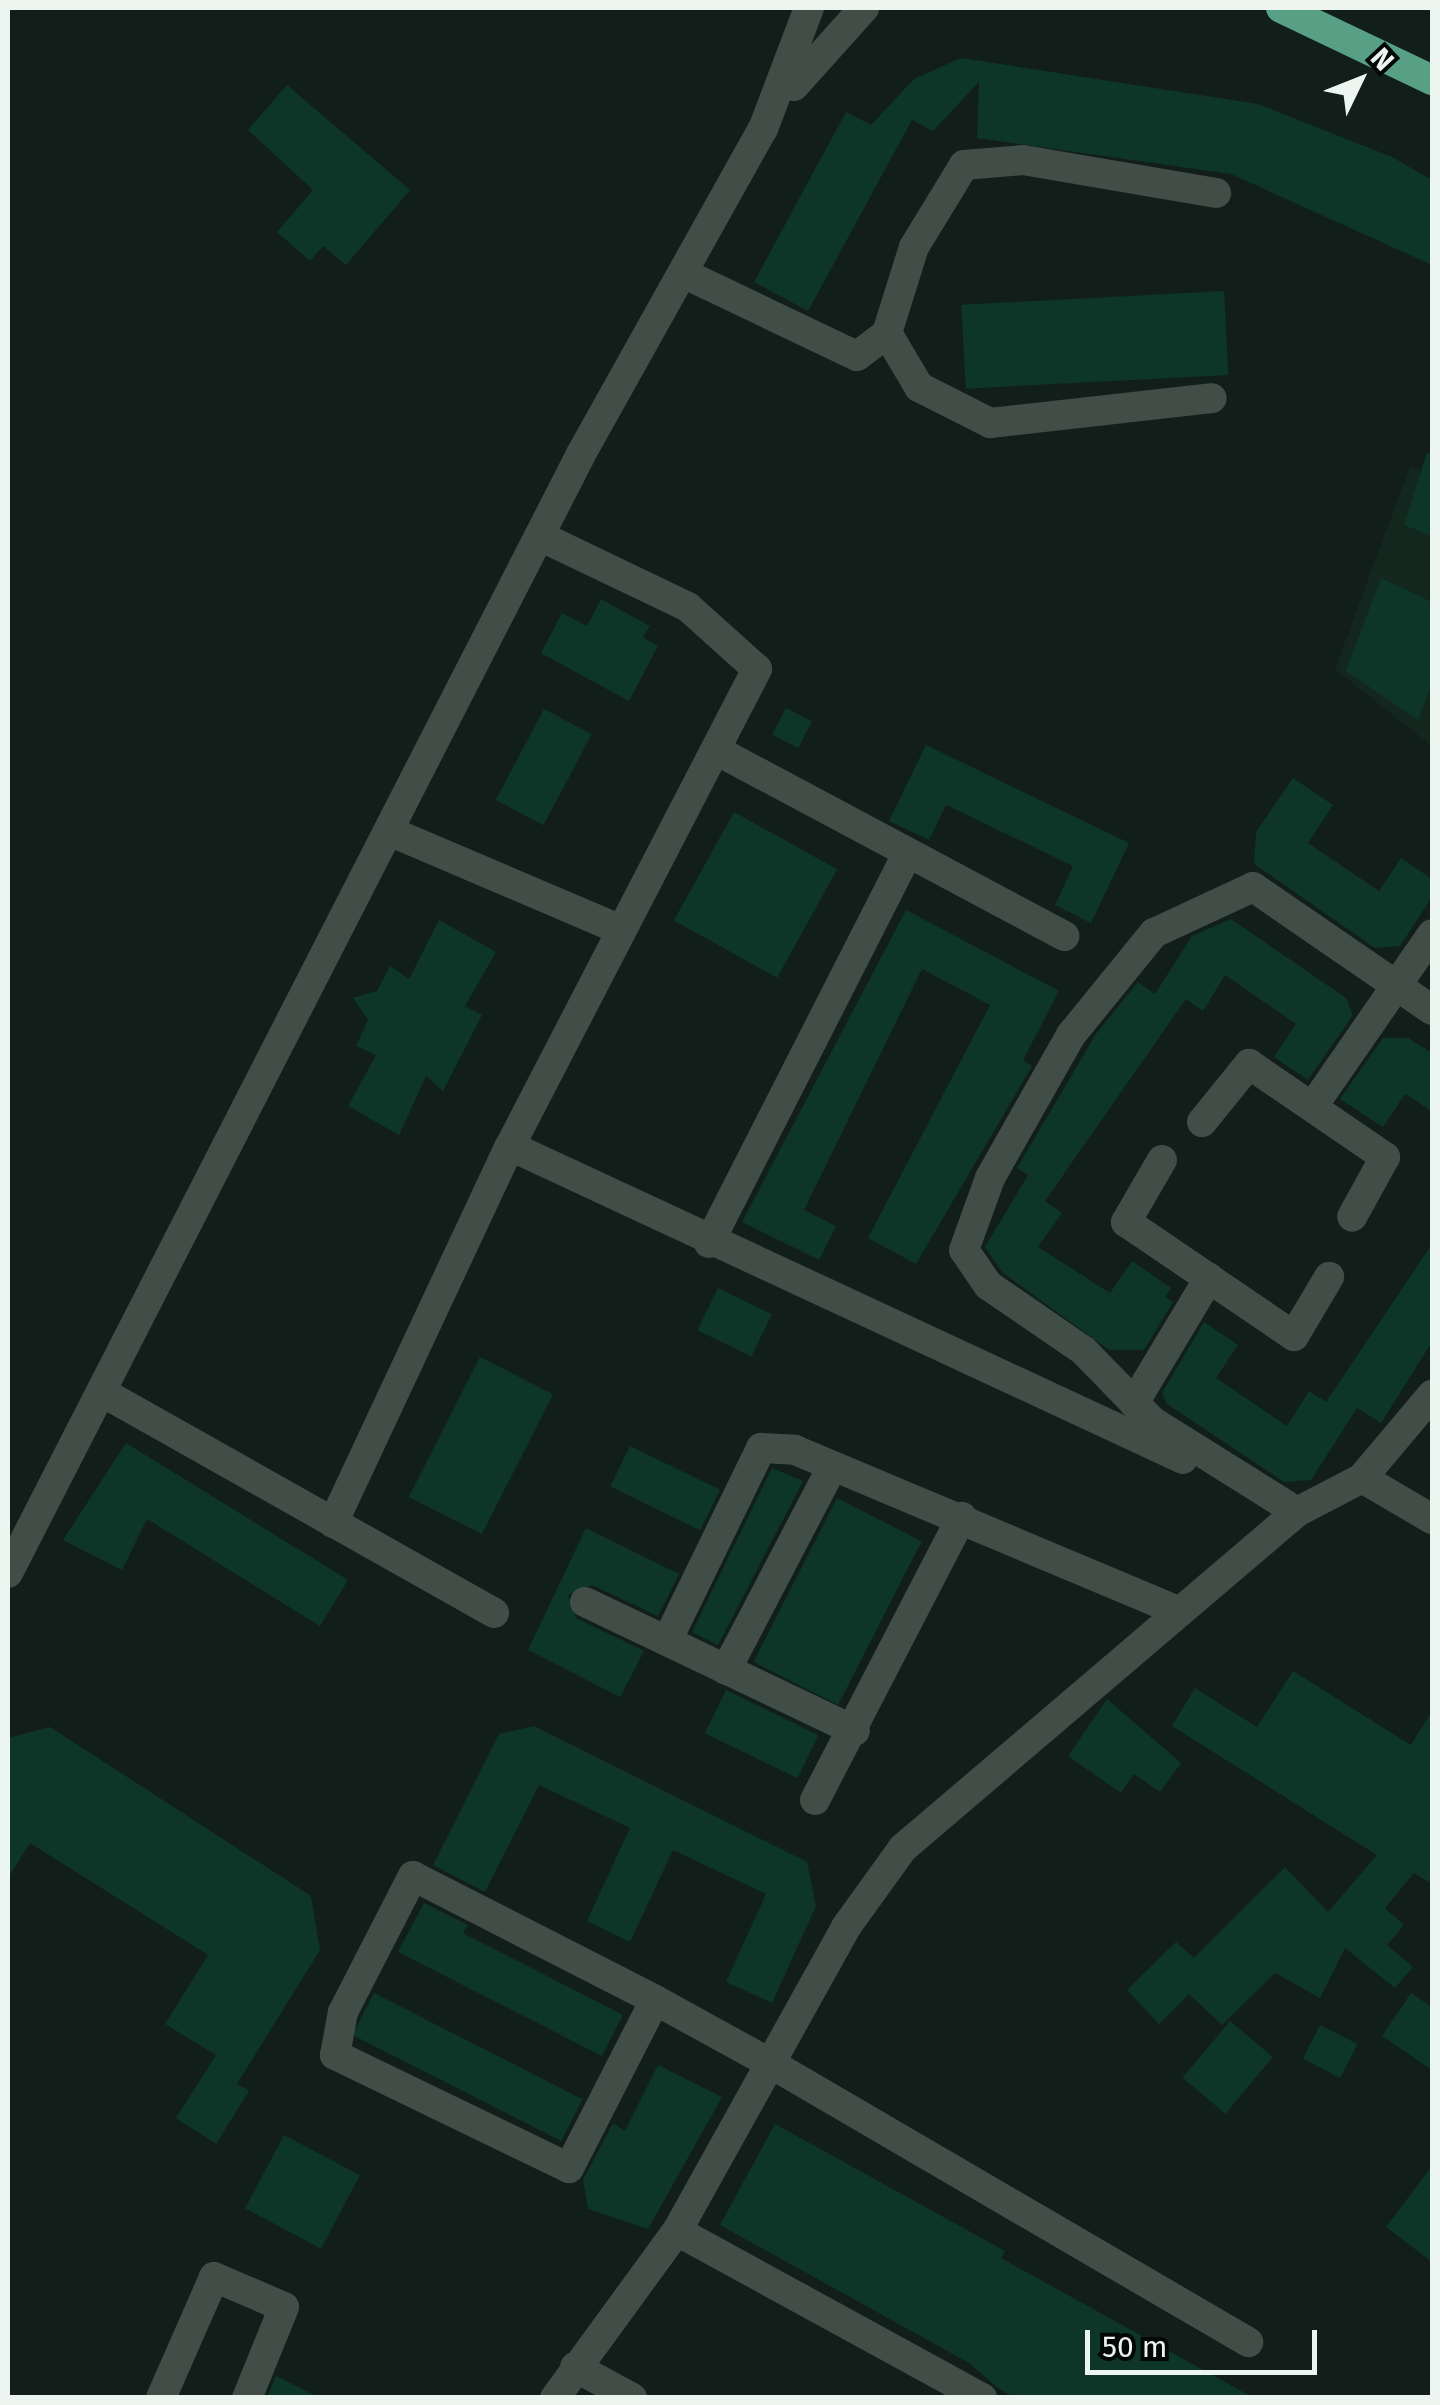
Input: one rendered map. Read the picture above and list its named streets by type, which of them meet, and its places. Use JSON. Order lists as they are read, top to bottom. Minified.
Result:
{"scale_bar":"50 m","north":"top right"}
